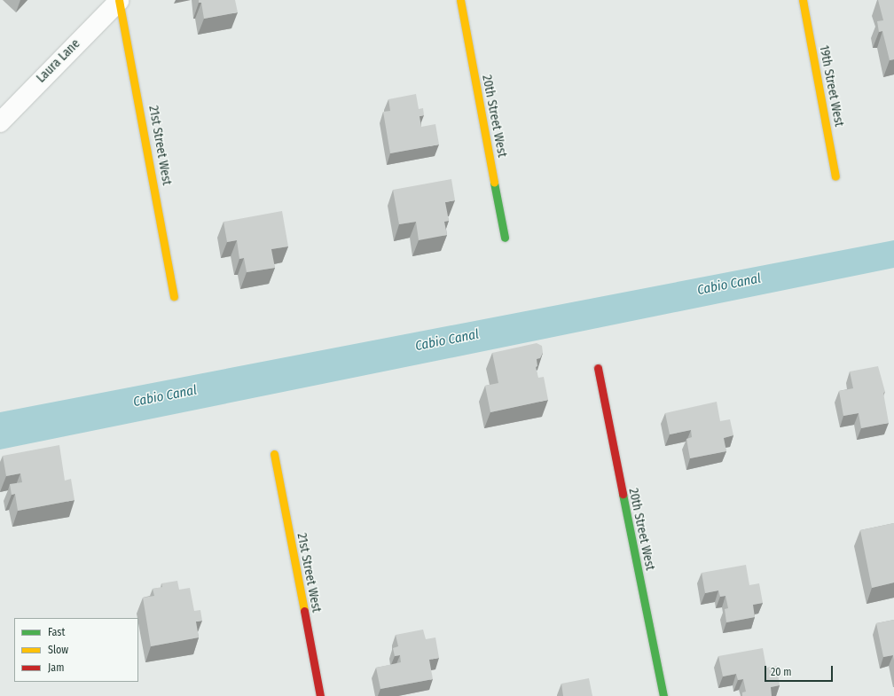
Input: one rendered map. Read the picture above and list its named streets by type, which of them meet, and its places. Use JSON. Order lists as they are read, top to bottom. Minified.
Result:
{"streets":{"street":["Laura Lane","19th Street West","20th Street West","21st Street West"]},"crossings":[["Laura Lane","21st Street West"]],"water":["Cabio Canal"],"legend":["Fast","Slow","Jam"],"scale_bar":"20 m"}
